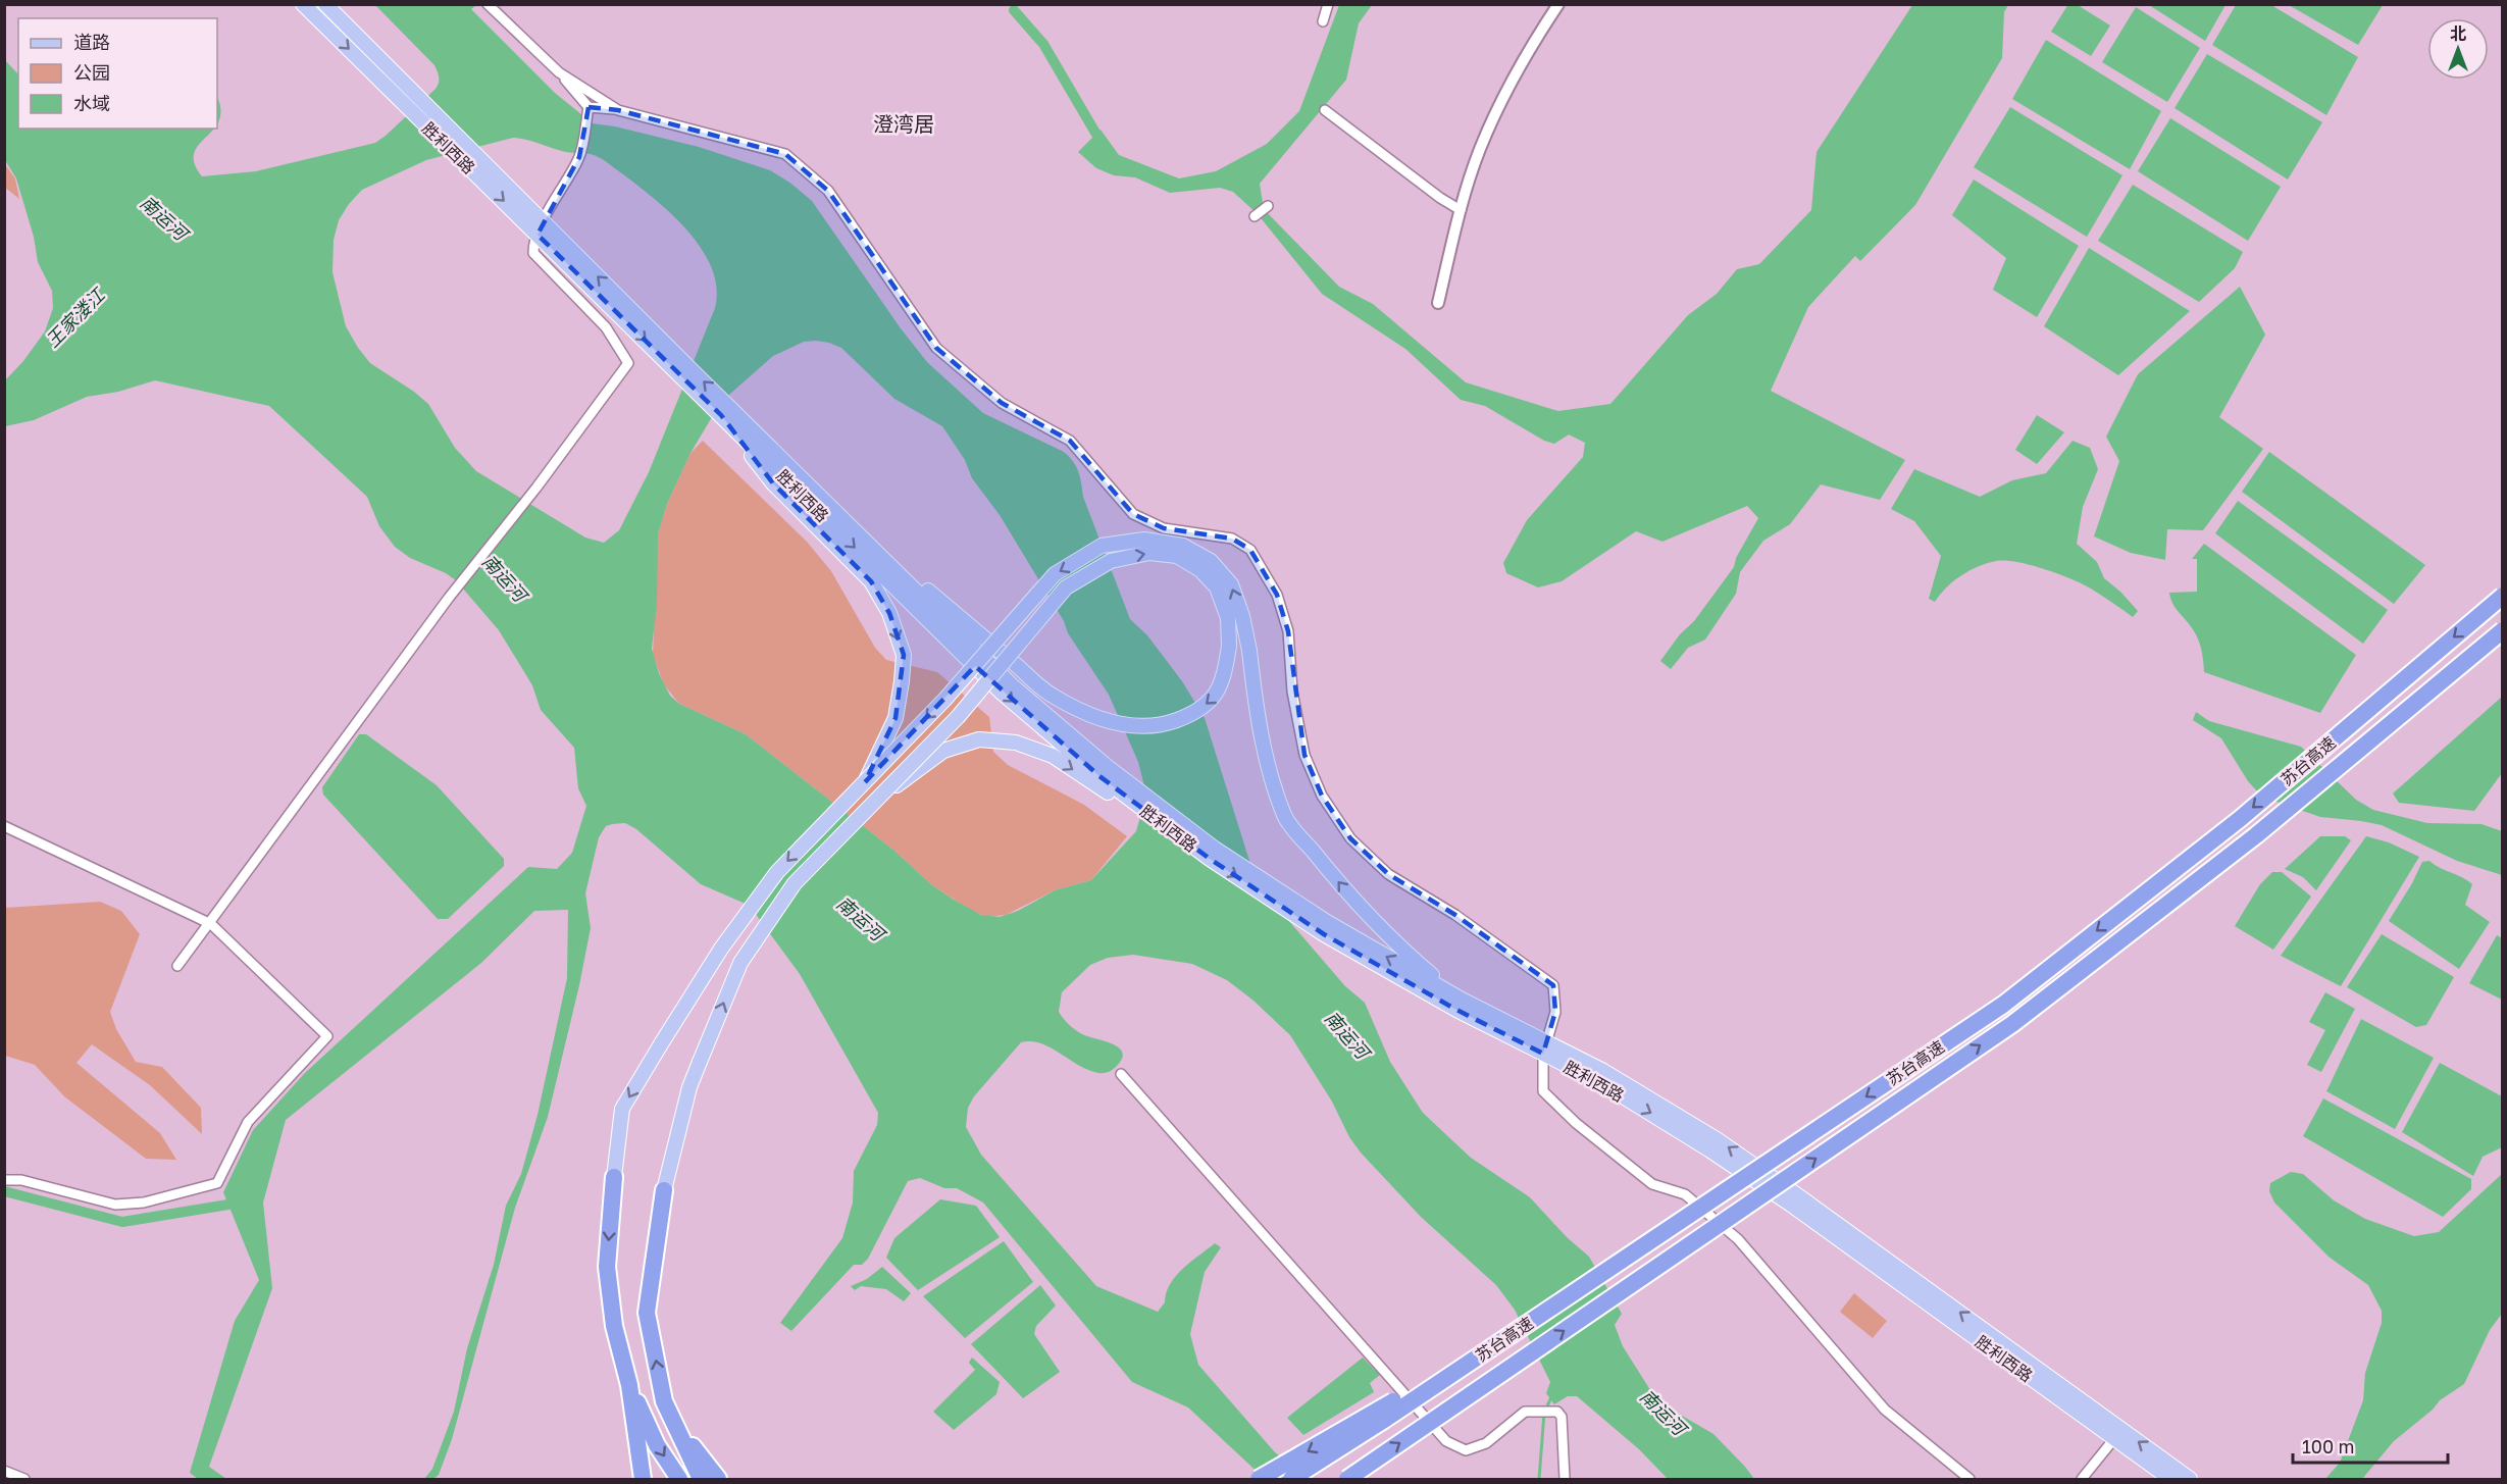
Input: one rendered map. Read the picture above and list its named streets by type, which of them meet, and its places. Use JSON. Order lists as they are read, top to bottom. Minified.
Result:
{"streets":{"highway":["苏台高速"],"main road":["胜利西路"]},"districts":["澄湾居"],"water":["南运河","王家溇江"],"legend":["道路","公园","水域"],"scale_bar":"100 m","north":"top"}
